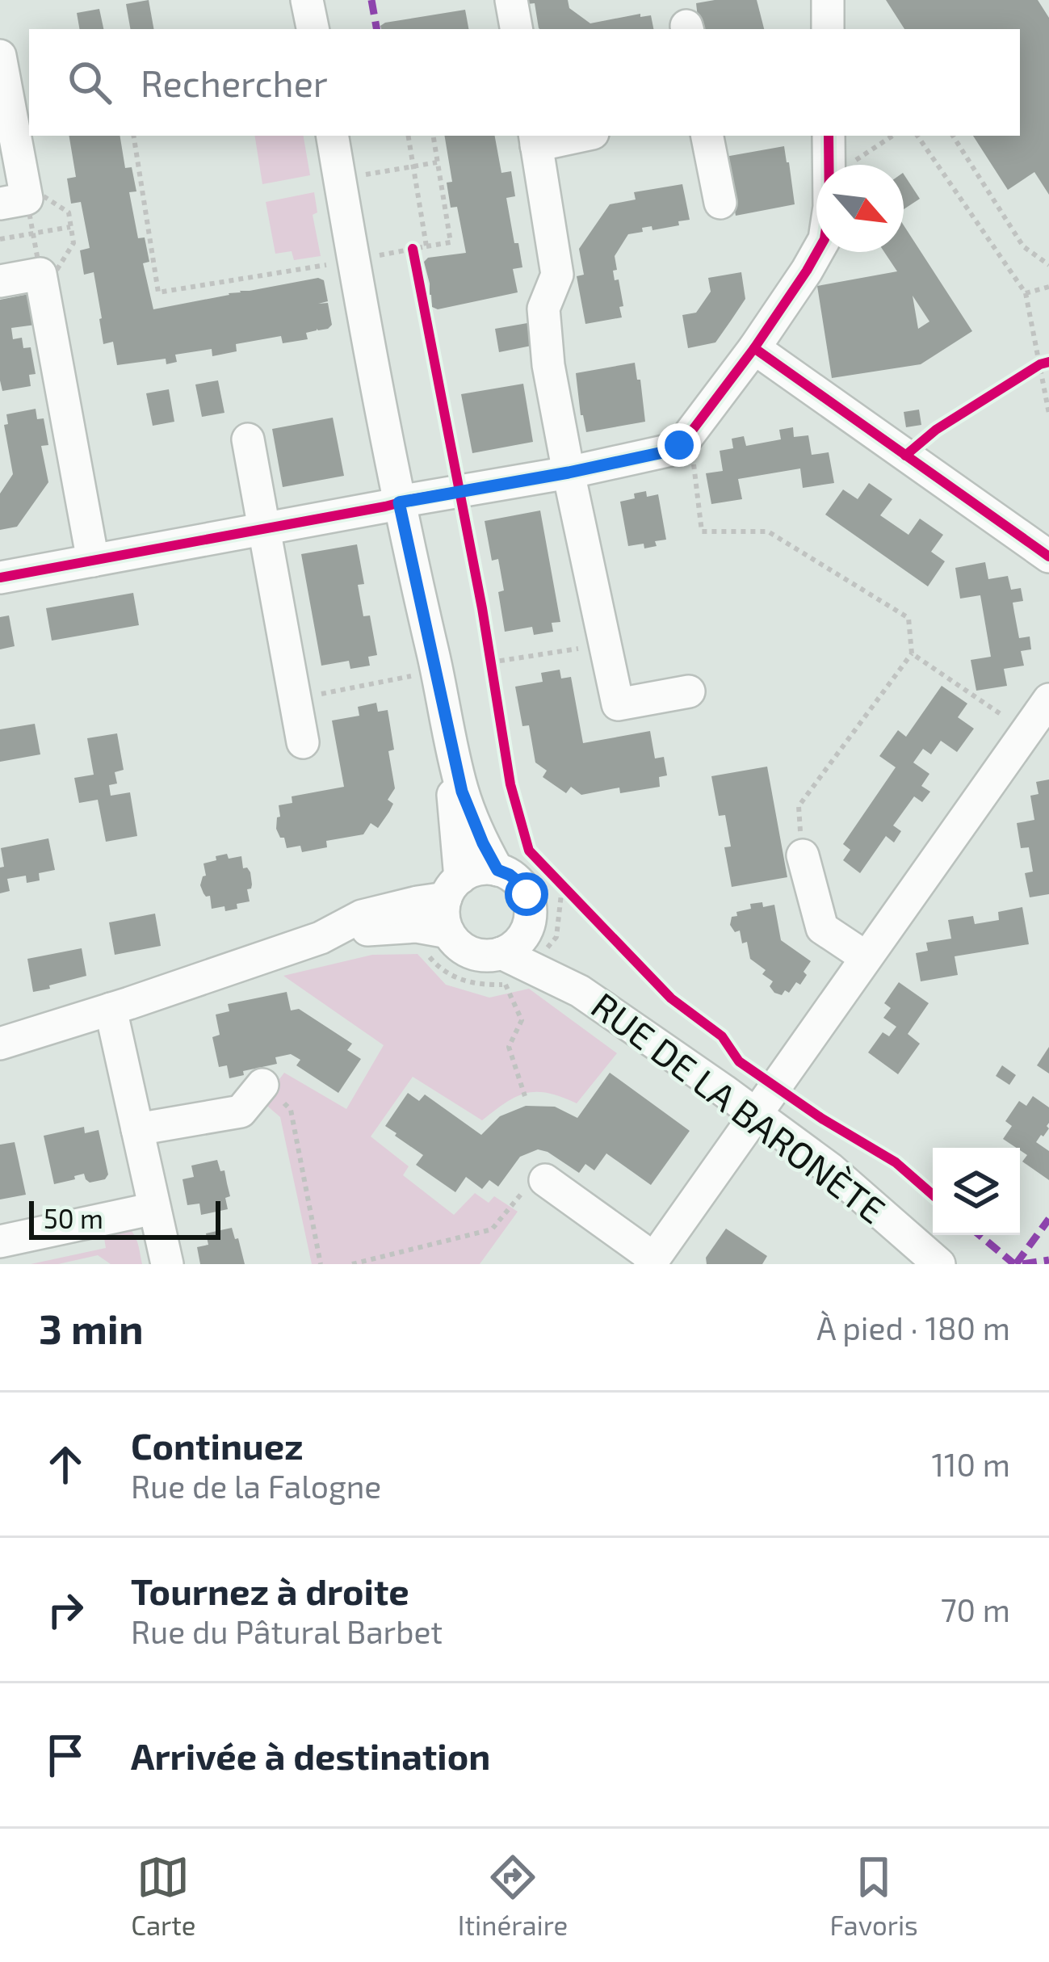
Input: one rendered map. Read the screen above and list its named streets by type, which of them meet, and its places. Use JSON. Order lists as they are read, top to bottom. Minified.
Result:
{"streets":{"street":["RUE DE LA BARONÈTE"]},"scale_bar":"50 m","north":"bottom right","page":{"search":"Rechercher","scale":"50 m","heading":["3 min","À pied · 180 m"],"list":[["Continuez","Rue de la Falogne","110 m"],["Tournez à droite","Rue du Pâtural Barbet","70 m"],"Arrivée à destination"],"nav":["Carte","Itinéraire","Favoris"]}}
